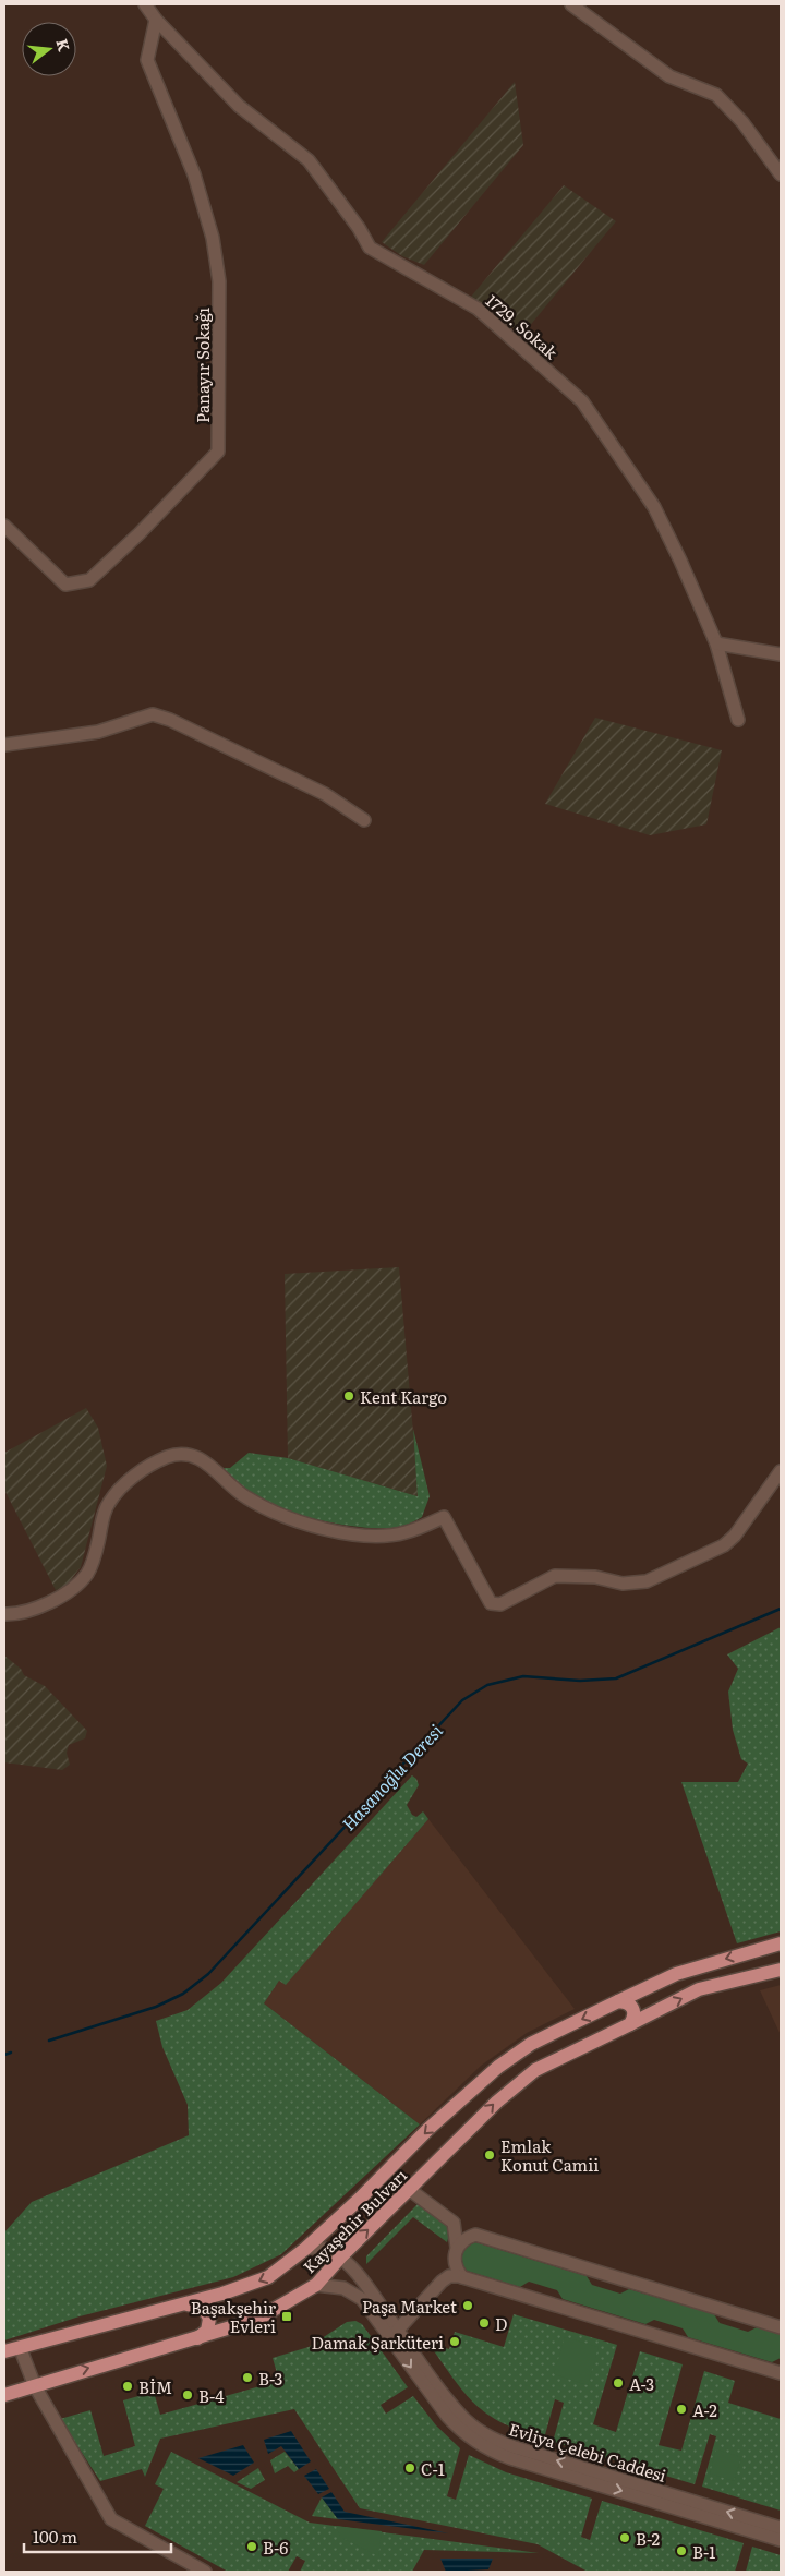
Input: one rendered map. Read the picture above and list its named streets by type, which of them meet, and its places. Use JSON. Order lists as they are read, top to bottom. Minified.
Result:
{"streets":{"main road":["Kayaşehir Bulvarı"],"street":["1729. Sokak","Panayır Sokağı","Evliya Çelebi Caddesi"]},"crossings":[["1729. Sokak","Panayır Sokağı"],["Kayaşehir Bulvarı","Evliya Çelebi Caddesi"]],"water":["Hasanoğlu Deresi"],"places":{"other":["Kent Kargo","Emlak Konut Camii","Paşa Market","D","Damak Şarküteri","B-3","A-3","BİM","B-4","A-2","C-1","B-2","B-6","B-1"],"transit":["Başakşehir Evleri"]},"scale_bar":"100 m","north":"right"}
